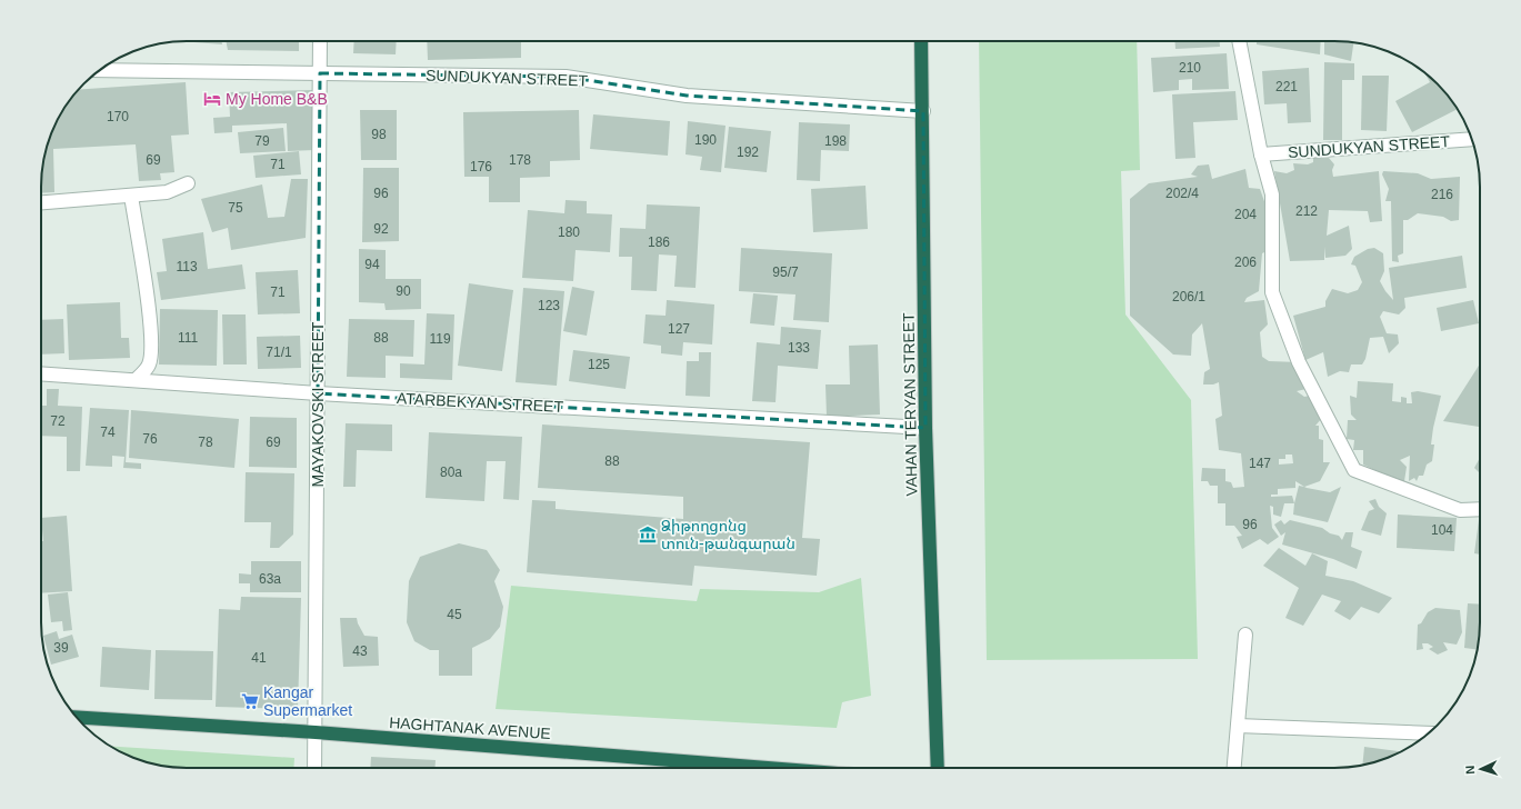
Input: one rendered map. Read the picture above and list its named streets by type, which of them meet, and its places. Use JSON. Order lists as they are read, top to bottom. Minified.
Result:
{"streets":{"highway":["VAHAN TERYAN STREET","HAGHTANAK AVENUE"],"street":["SUNDUKYAN STREET","ATARBEKYAN STREET","MAYAKOVSKI STREET"]},"crossings":[["SUNDUKYAN STREET","MAYAKOVSKI STREET"],["SUNDUKYAN STREET","VAHAN TERYAN STREET"],["ATARBEKYAN STREET","MAYAKOVSKI STREET"],["ATARBEKYAN STREET","VAHAN TERYAN STREET"],["MAYAKOVSKI STREET","HAGHTANAK AVENUE"]],"places":{"hotel":["My Home B&B"],"museum":["Ձիթողցոնց տուն-թանգարան"],"supermarket":["Kangar Supermarket"]},"house_numbers":["210","221","170","98","190","79","198","192","69","178","71","176","96","202/4","216","75","212","204","92","180","186","206","94","113","95/7","90","71","206/1","123","127","111","88","119","133","71/1","125","72","74","76","78","69","88","147","80a","96","104","63a","45","39","43","41"],"north":"left"}
